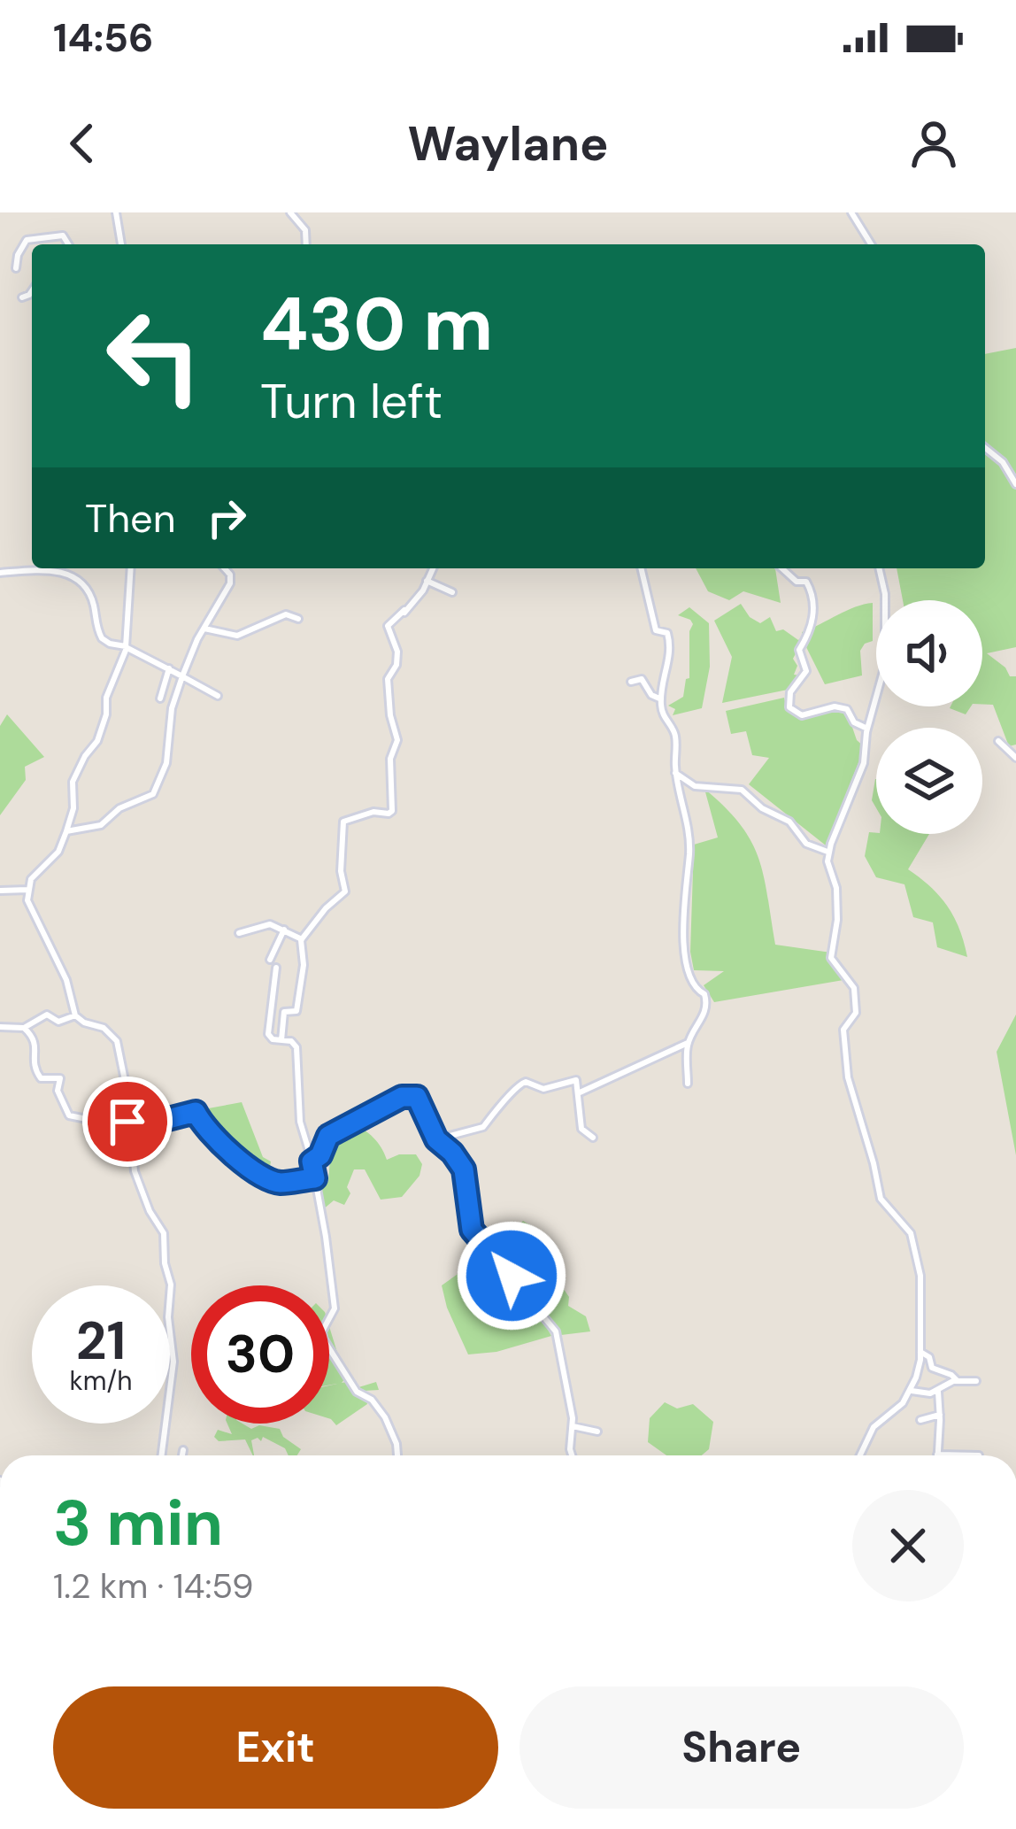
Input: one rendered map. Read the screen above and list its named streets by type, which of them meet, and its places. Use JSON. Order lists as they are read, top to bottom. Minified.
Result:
{"page":{"status":"14:56","header":"Waylane","turn":["430 m","Turn left"],"then":"Then","speed":"21 km/h","limit":"30","heading":["3 min","1.2 km · 14:59"],"buttons":["Exit","Share"]}}
